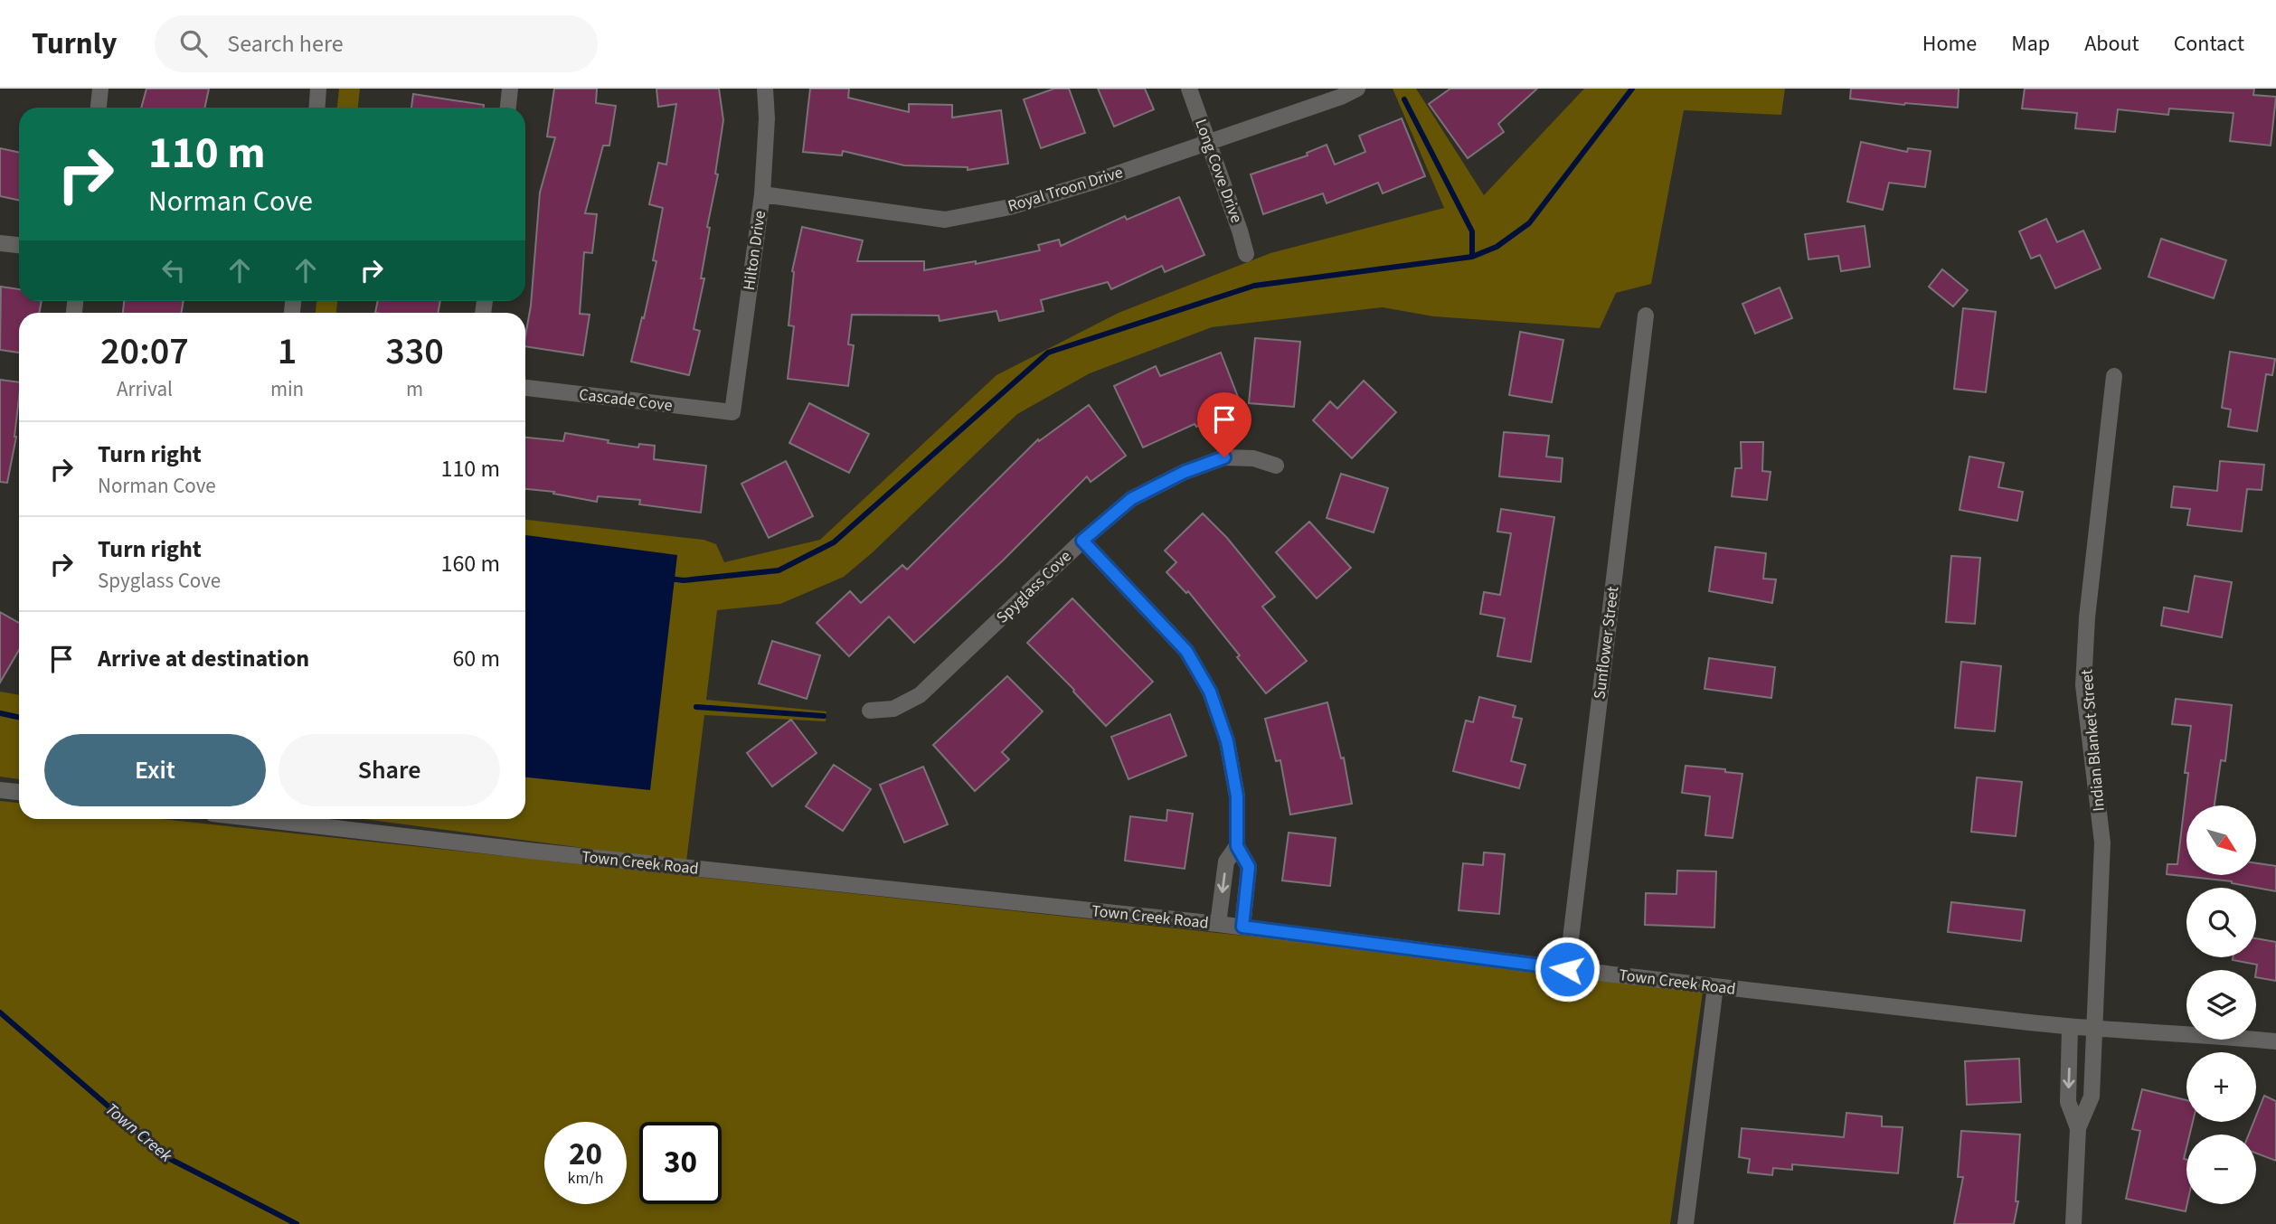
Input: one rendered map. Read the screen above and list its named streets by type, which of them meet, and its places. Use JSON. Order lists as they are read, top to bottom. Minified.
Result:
{"streets":{"street":["Long Cove Drive","Royal Troon Drive","Hilton Drive","Cascade Cove","Spyglass Cove","Sunflower Street","Indian Blanket Street","Town Creek Road"]},"crossings":[["Long Cove Drive","Royal Troon Drive"],["Royal Troon Drive","Hilton Drive"],["Hilton Drive","Cascade Cove"],["Sunflower Street","Town Creek Road"],["Indian Blanket Street","Town Creek Road"]],"water":["Town Creek"],"north":"bottom right","page":{"header":"Turnly","search":"Search here","nav":["Home","Map","About","Contact"],"turn":["110 m","Norman Cove"],"eta":["20:07","Arrival","1","min","330","m"],"list":[{"name":"Turn right","note":"Norman Cove","value":"110 m"},{"name":"Turn right","note":"Spyglass Cove","value":"160 m"},{"name":"Arrive at destination","value":"60 m"}],"buttons":["Exit","Share"],"map_buttons":["+","−"],"speed":"20 km/h","limit":"30"}}
